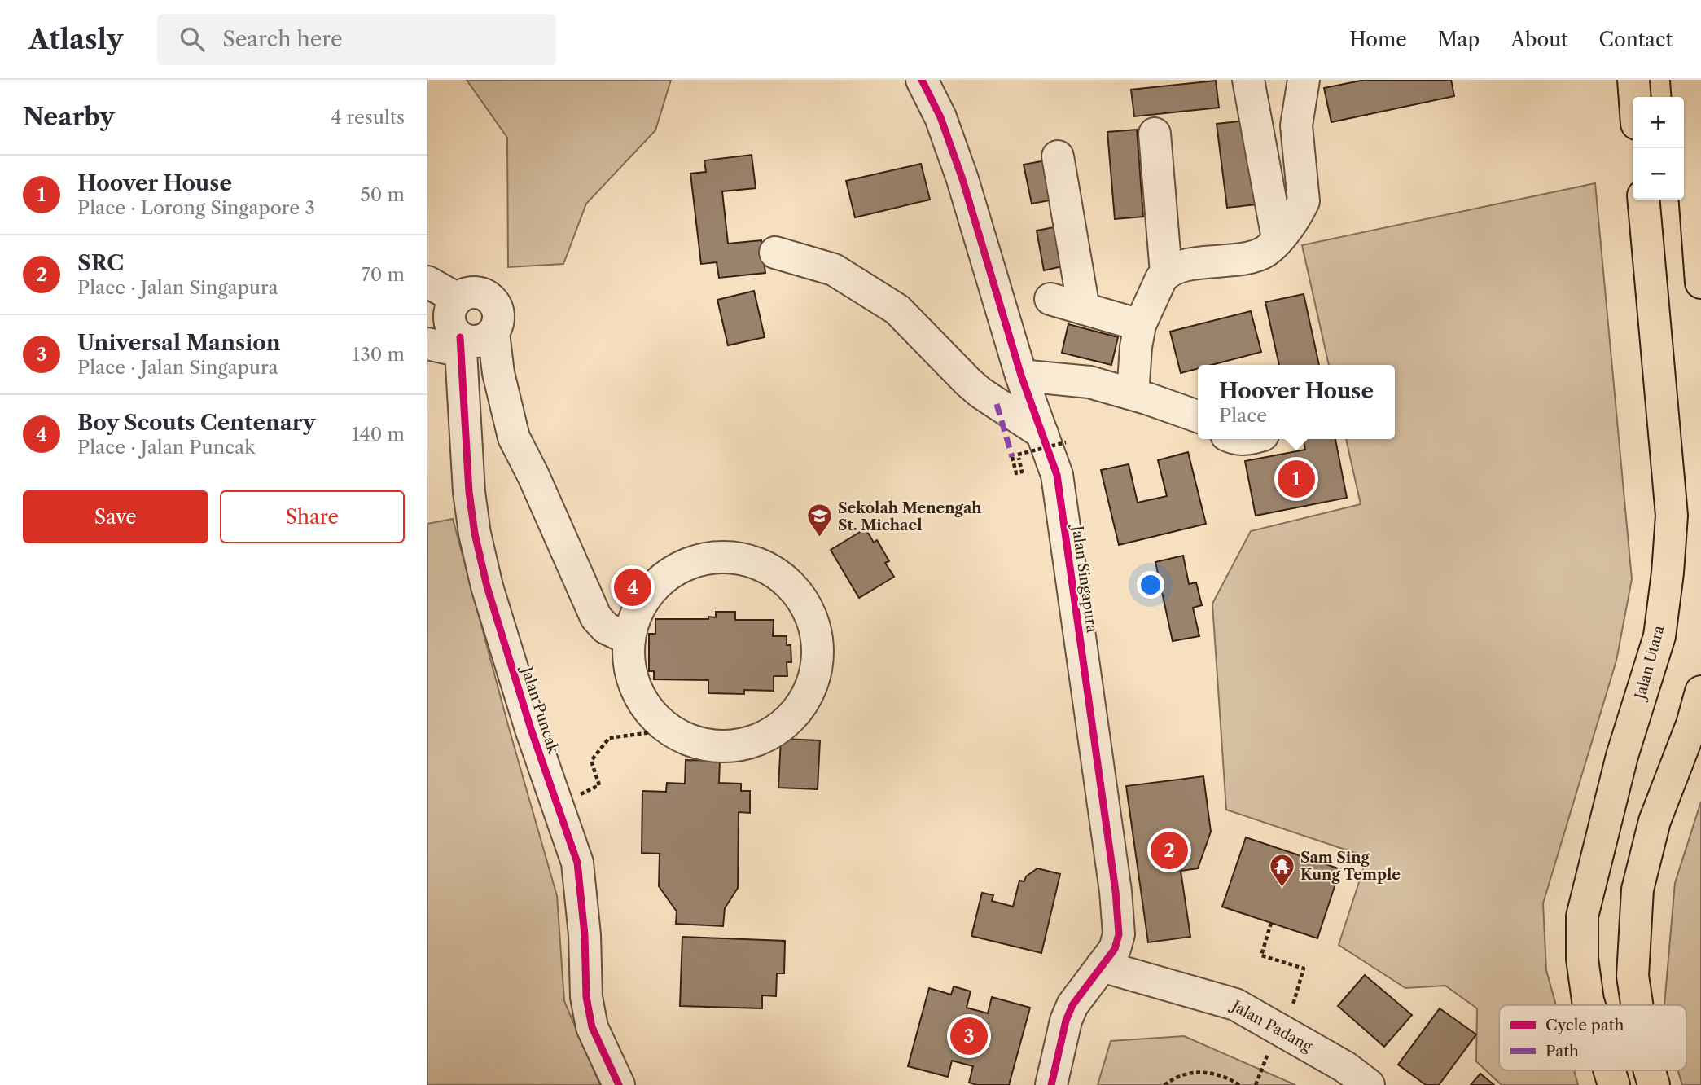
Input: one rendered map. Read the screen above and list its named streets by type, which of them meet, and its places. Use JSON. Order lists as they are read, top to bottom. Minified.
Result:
{"streets":{"highway":["Jalan Utara"],"street":["Jalan Singapura","Jalan Puncak","Jalan Padang"]},"crossings":[["Jalan Singapura","Jalan Padang"]],"places":{"school or university":["Sekolah Menengah St. Michael"],"temple":["Sam Sing Kung Temple"]},"legend":["Cycle path","Path"],"page":{"header":"Atlasly","search":"Search here","nav":["Home","Map","About","Contact"],"heading":["Nearby","4 results"],"map_buttons":["+","−"],"list":[{"mark":"1","name":"Hoover House","note":"Place · Lorong Singapore 3","value":"50 m"},{"mark":"2","name":"SRC","note":"Place · Jalan Singapura","value":"70 m"},{"mark":"3","name":"Universal Mansion","note":"Place · Jalan Singapura","value":"130 m"},{"mark":"4","name":"Boy Scouts Centenary","note":"Place · Jalan Puncak","value":"140 m"}],"popup":["Hoover House","Place"],"pins":["1","4","2","3"],"buttons":["Save","Share"]}}
